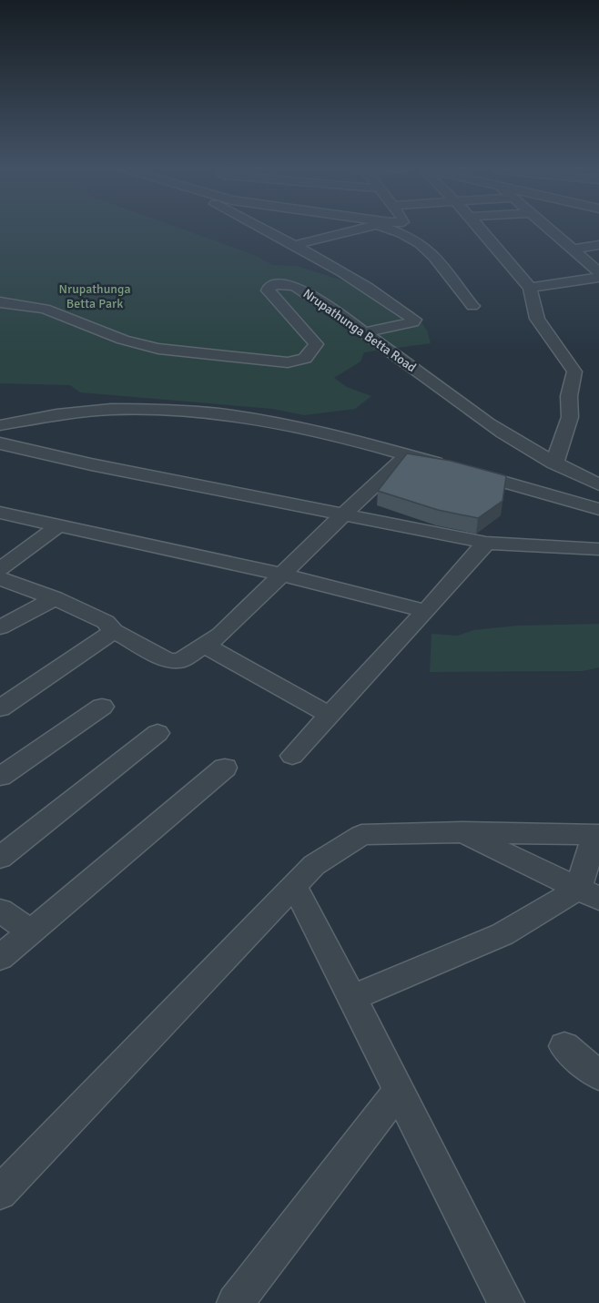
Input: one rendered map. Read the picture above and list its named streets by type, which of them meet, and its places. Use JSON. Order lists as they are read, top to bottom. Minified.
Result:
{"streets":{"street":["Nrupathunga Betta Road"]},"parks":["Nrupathunga Betta Park"]}
